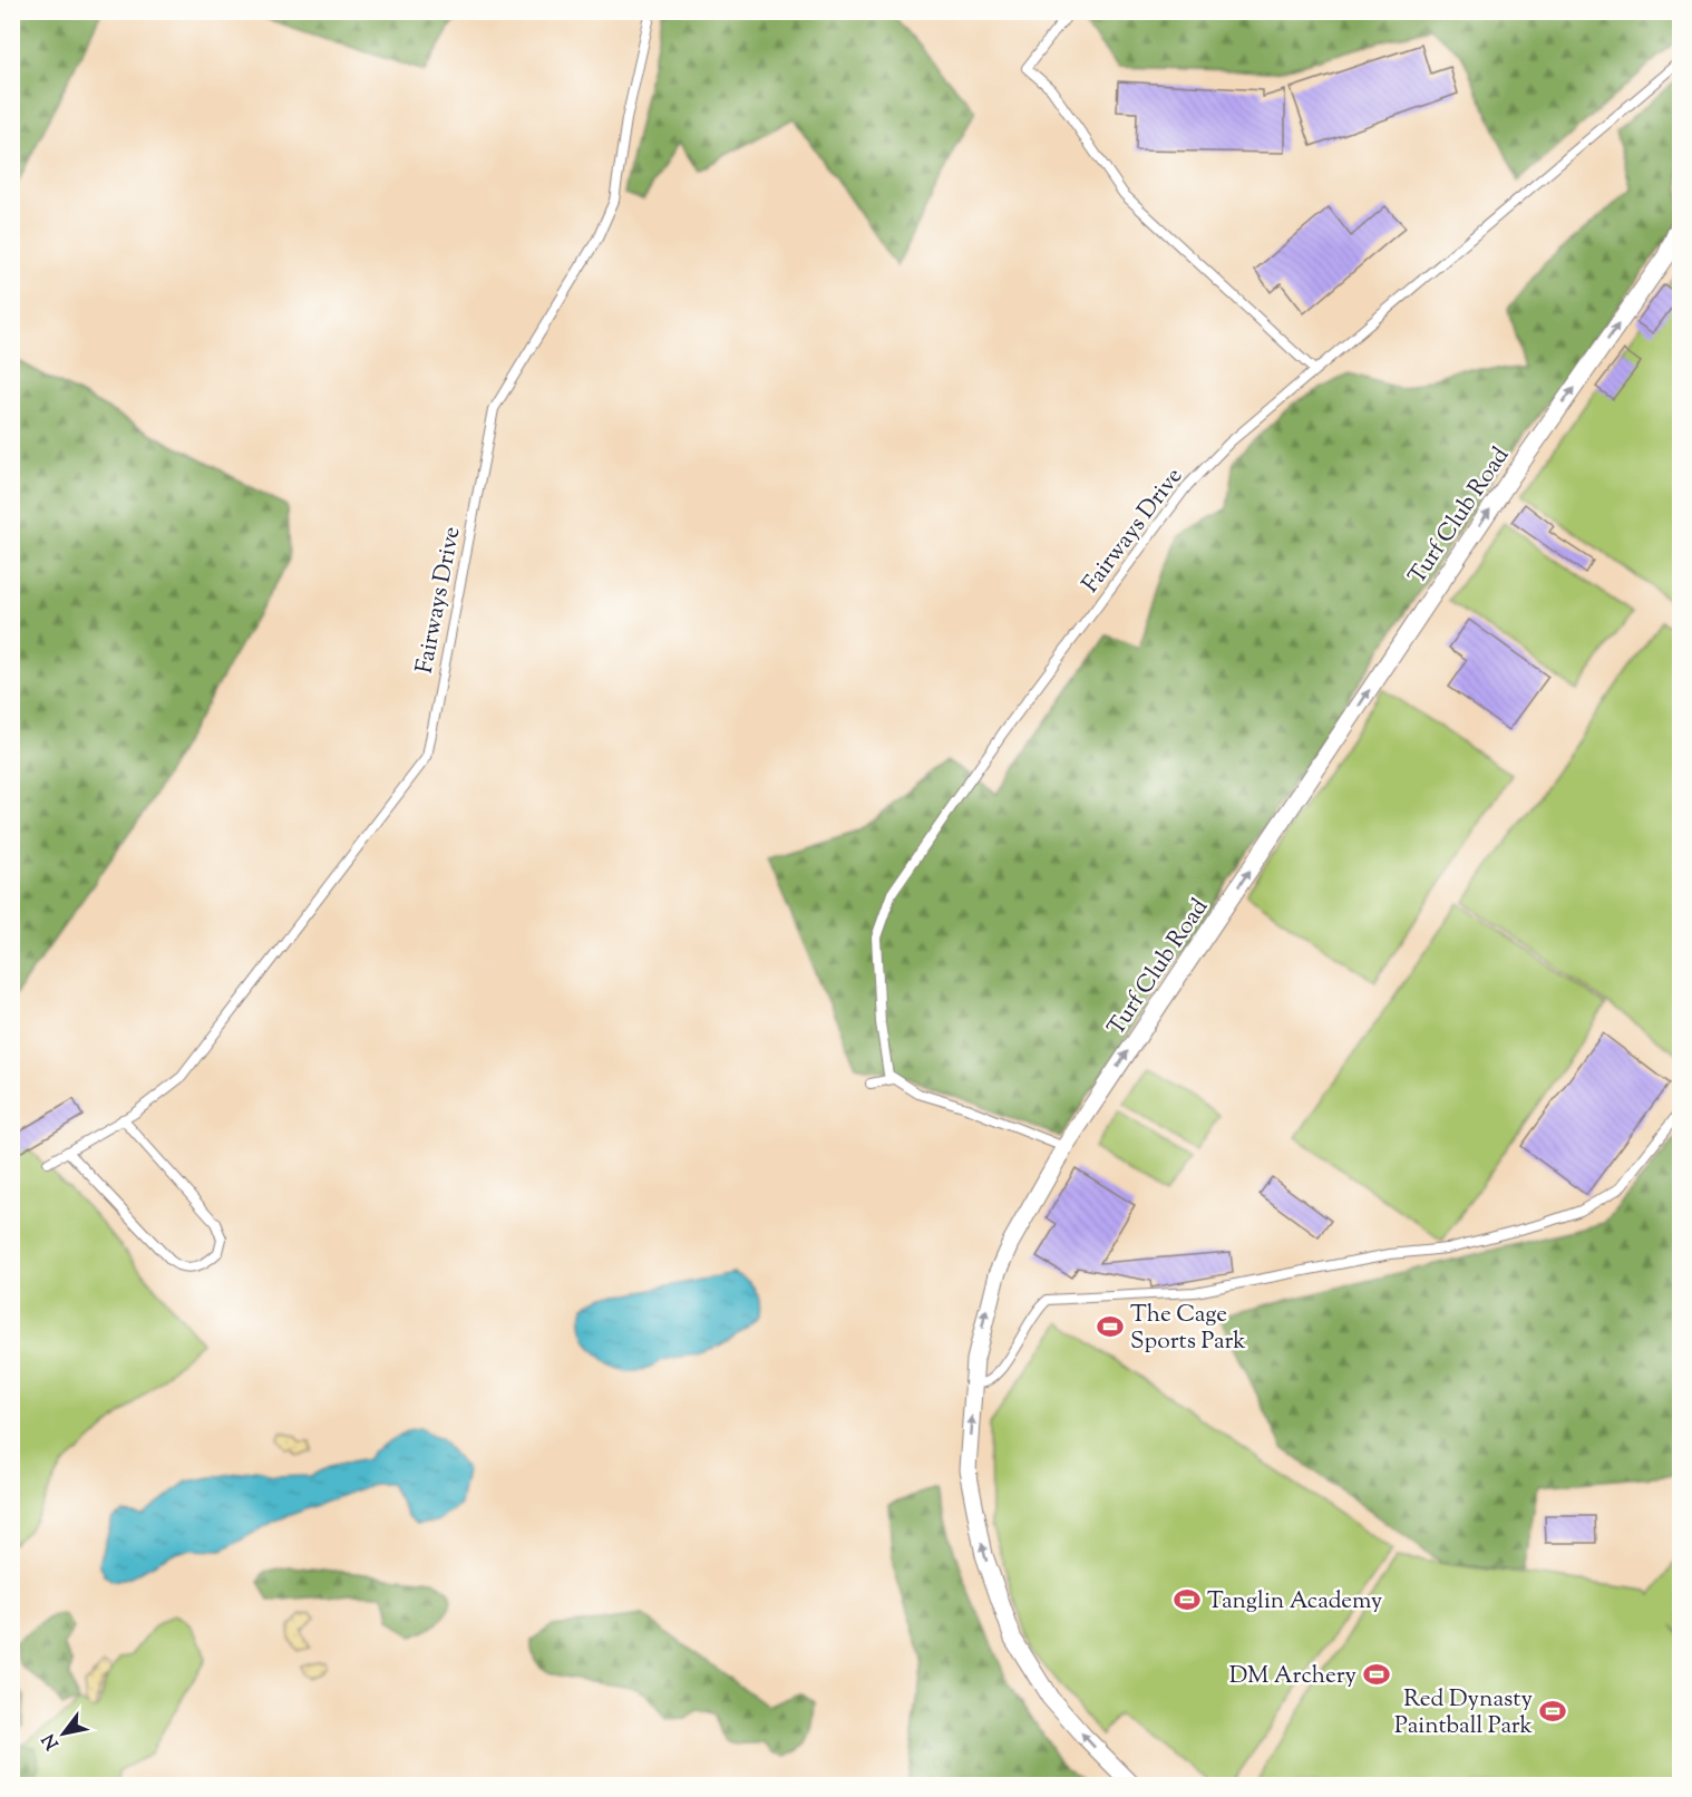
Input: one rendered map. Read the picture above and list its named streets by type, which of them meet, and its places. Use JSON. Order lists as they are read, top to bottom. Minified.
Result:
{"streets":{"street":["Turf Club Road"],"lane":["Fairways Drive"]},"one_way":["Turf Club Road"],"places":{"sports":["The Cage Sports Park","Tanglin Academy","DM Archery","Red Dynasty Paintball Park"]},"north":"bottom left"}
